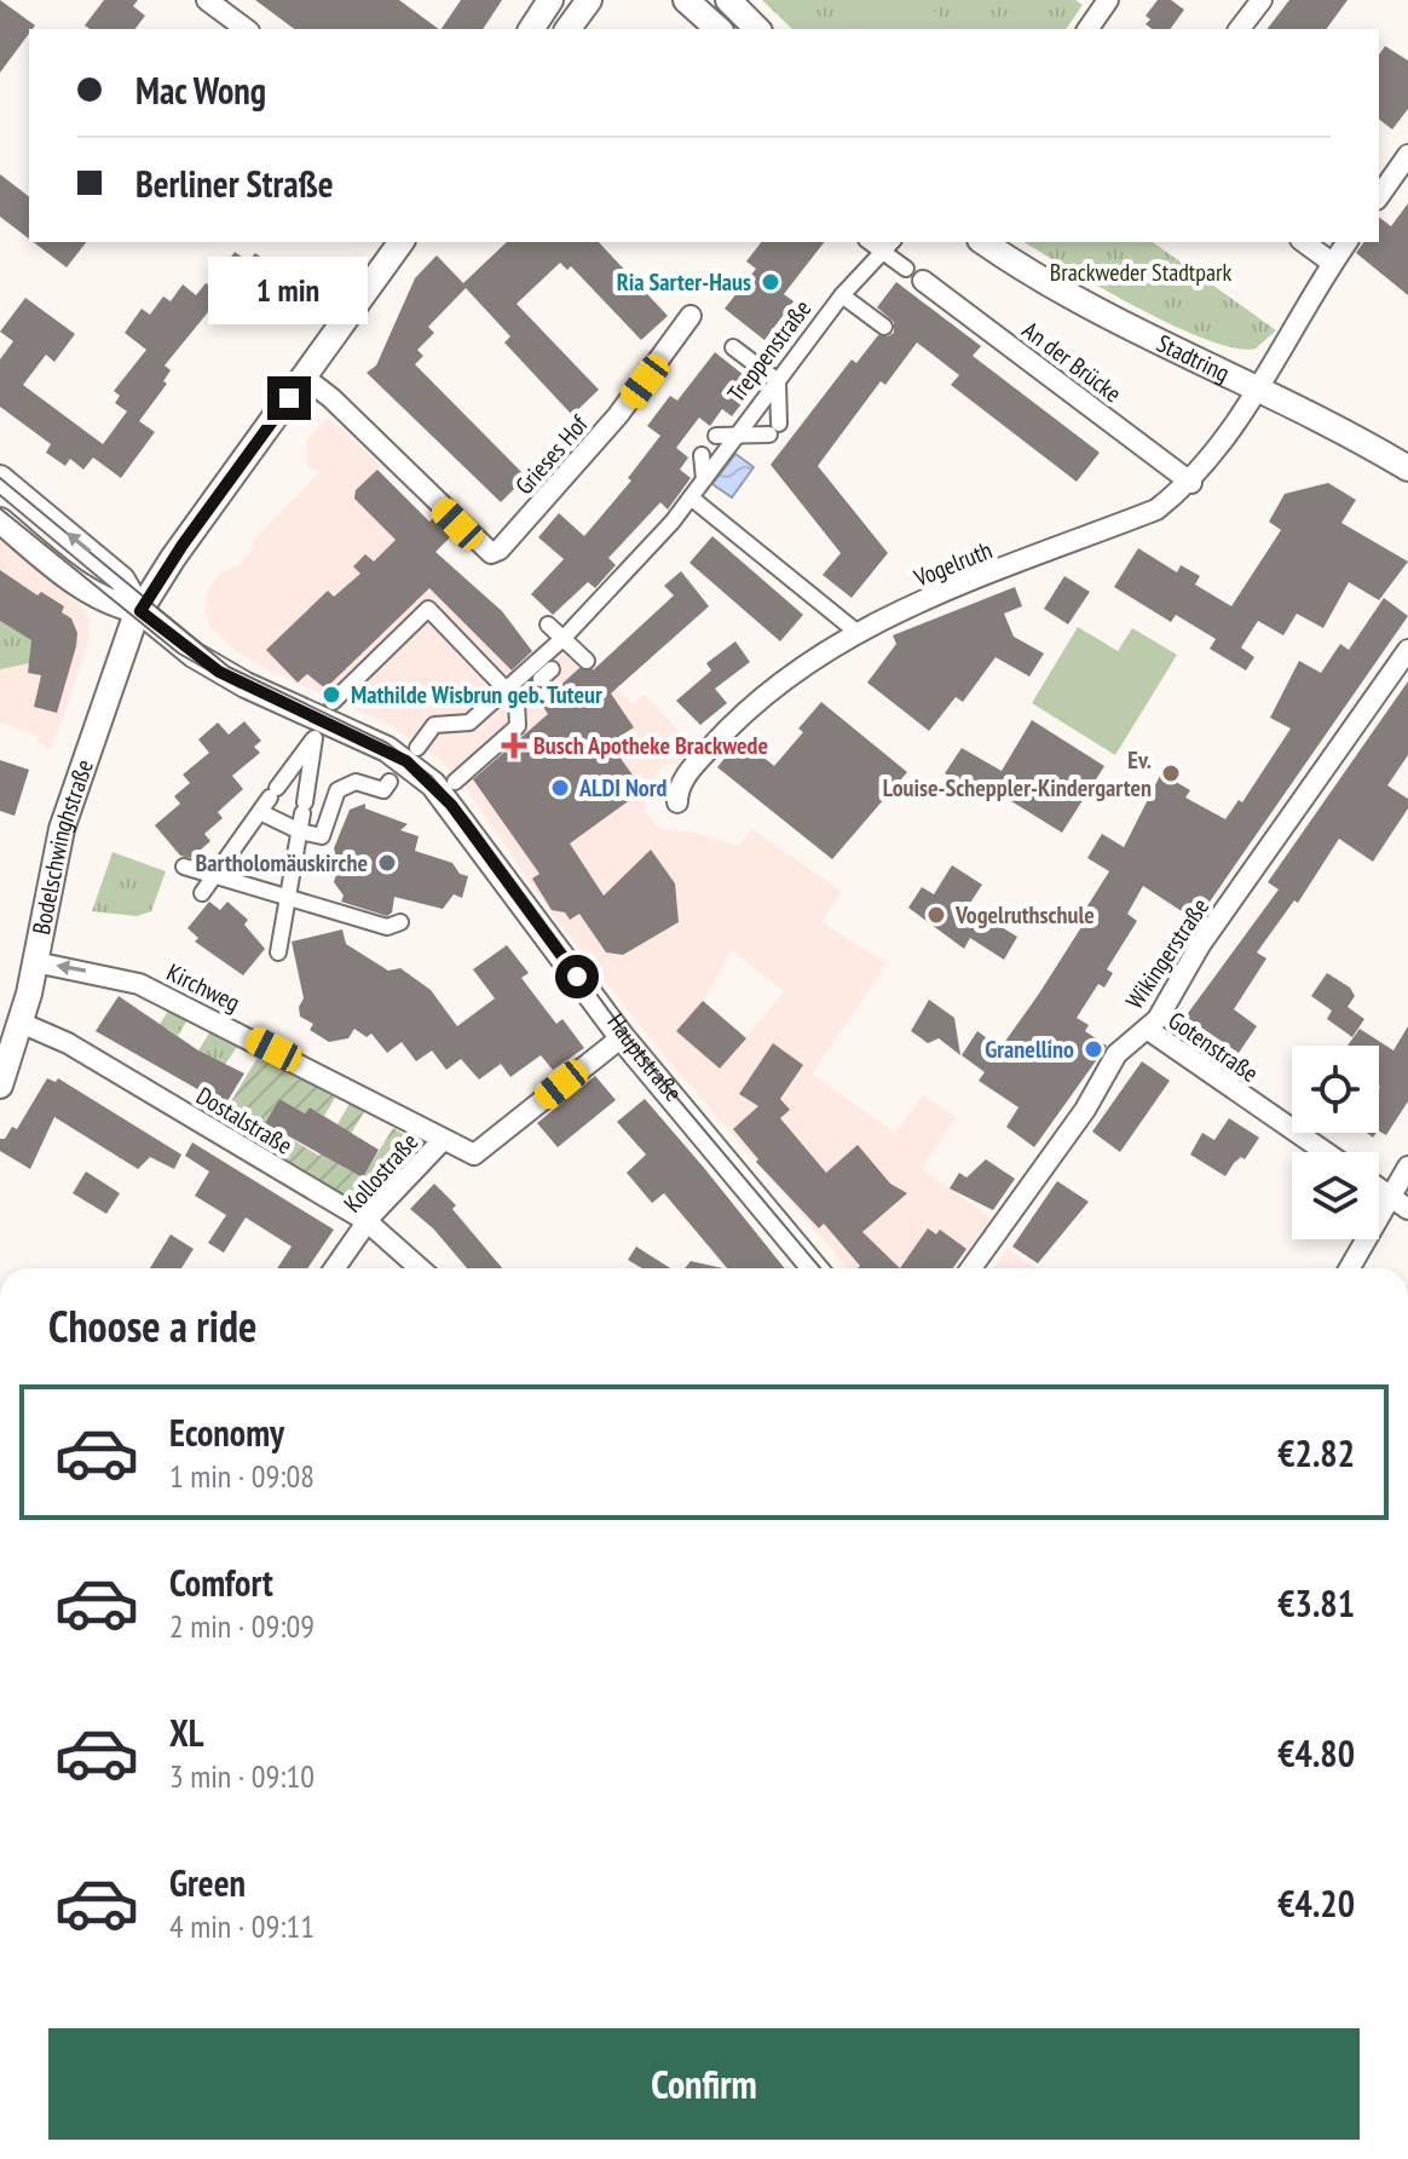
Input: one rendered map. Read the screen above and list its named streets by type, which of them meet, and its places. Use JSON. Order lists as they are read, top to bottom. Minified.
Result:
{"streets":{"street":["Treppenstraße","Stadtring","An der Brücke","Grieses Hof","Vogelruth","Bodelschwinghstraße","Wikingerstraße","Kirchweg","Gotenstraße","Hauptstraße","Dostalstraße","Kollostraße"]},"crossings":[["Treppenstraße","An der Brücke"],["Stadtring","Vogelruth"],["An der Brücke","Vogelruth"],["Grieses Hof","Bodelschwinghstraße"],["Bodelschwinghstraße","Kirchweg"],["Bodelschwinghstraße","Hauptstraße"],["Bodelschwinghstraße","Dostalstraße"],["Wikingerstraße","Gotenstraße"],["Kirchweg","Kollostraße"],["Hauptstraße","Kollostraße"],["Dostalstraße","Kollostraße"]],"parks":["Brackweder Stadtpark"],"places":{"other":["Ria Sarter-Haus","Mathilde Wisbrun geb. Tuteur","Ev. Louise-Scheppler-Kindergarten","ALDI Nord","Bartholomäuskirche","Vogelruthschule","Granellino"],"health":["Busch Apotheke Brackwede"]},"page":{"banner":["Mac Wong","Berliner Straße"],"bubble":"1 min","heading":"Choose a ride","list":[{"name":"Economy","note":"1 min · 09:08","value":"€2.82"},{"name":"Comfort","note":"2 min · 09:09","value":"€3.81"},{"name":"XL","note":"3 min · 09:10","value":"€4.80"},{"name":"Green","note":"4 min · 09:11","value":"€4.20"}],"buttons":"Confirm"}}
